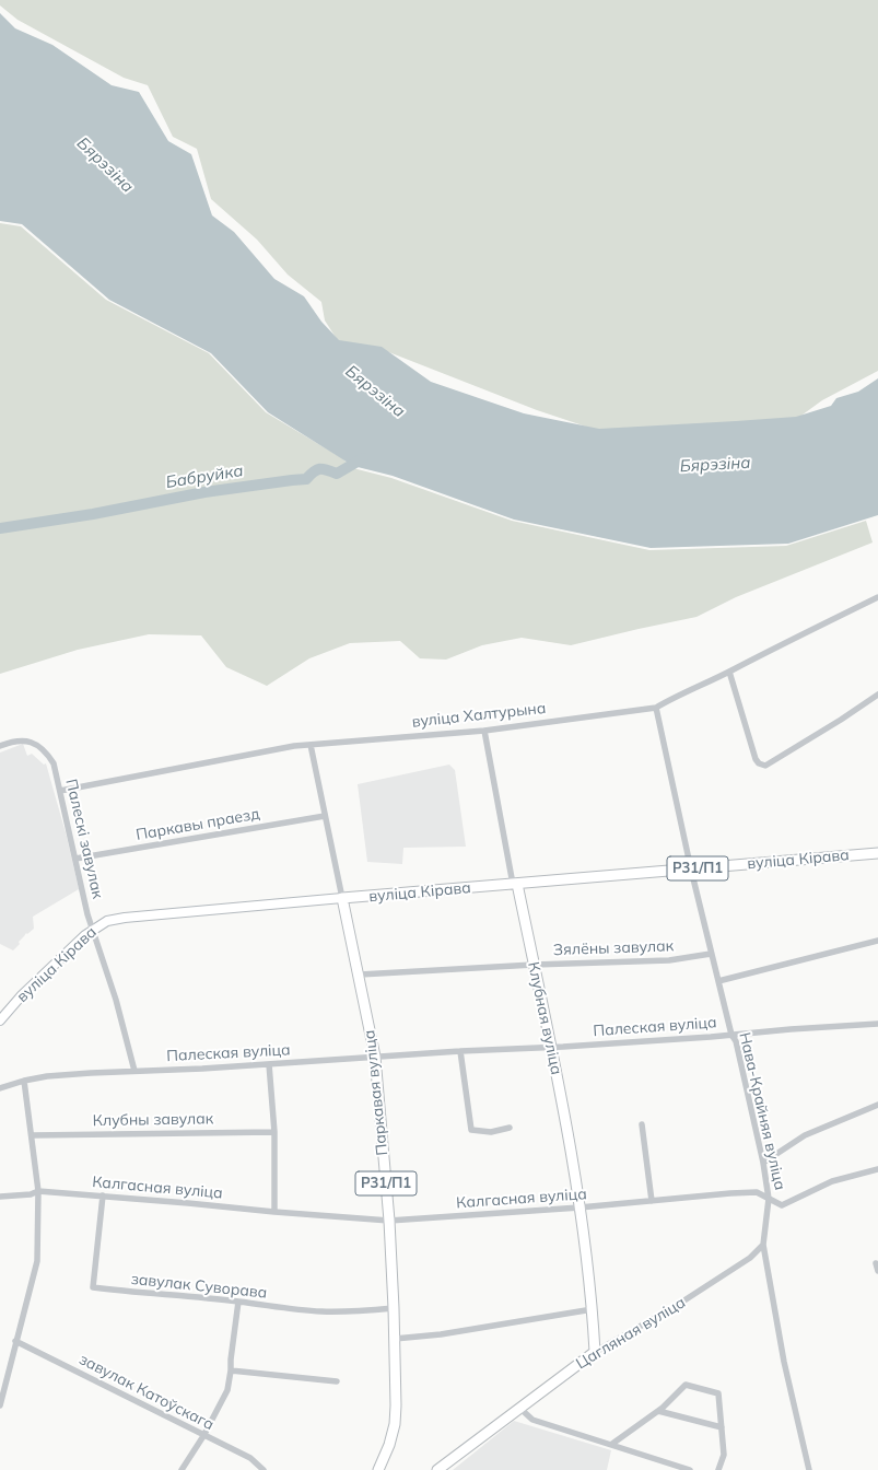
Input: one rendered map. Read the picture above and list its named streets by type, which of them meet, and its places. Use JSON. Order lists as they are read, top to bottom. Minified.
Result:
{"streets":{"main road":["вуліца Кірава","Р31/П1","Клубная вуліца","Паркавая вуліца","Цагляная вуліца"],"street":["вуліца Халтурына","Паркавы праезд","Палескі завулак","Зялёны завулак","Палеская вуліца","Нава-Крайняя вуліца","Клубны завулак","Калгасная вуліца","завулак Суворава","завулак Катоўскага"]},"crossings":[["вуліца Халтурына","Палескі завулак"],["вуліца Халтурына","Клубная вуліца"],["вуліца Халтурына","Паркавая вуліца"],["вуліца Халтурына","Нава-Крайняя вуліца"],["Паркавы праезд","Палескі завулак"],["Паркавы праезд","Паркавая вуліца"],["Палескі завулак","вуліца Кірава"],["Палескі завулак","Палеская вуліца"],["вуліца Кірава","Клубная вуліца"],["вуліца Кірава","Паркавая вуліца"],["вуліца Кірава","Нава-Крайняя вуліца"],["Зялёны завулак","Клубная вуліца"],["Зялёны завулак","Паркавая вуліца"],["Зялёны завулак","Нава-Крайняя вуліца"],["Клубная вуліца","Палеская вуліца"],["Клубная вуліца","Калгасная вуліца"],["Клубная вуліца","Цагляная вуліца"],["Палеская вуліца","Паркавая вуліца"],["Палеская вуліца","Нава-Крайняя вуліца"],["Паркавая вуліца","Калгасная вуліца"],["Паркавая вуліца","завулак Суворава"],["Нава-Крайняя вуліца","Калгасная вуліца"],["Нава-Крайняя вуліца","Цагляная вуліца"],["Калгасная вуліца","завулак Суворава"]],"water":["Бярэзіна","Бабруйка"]}
